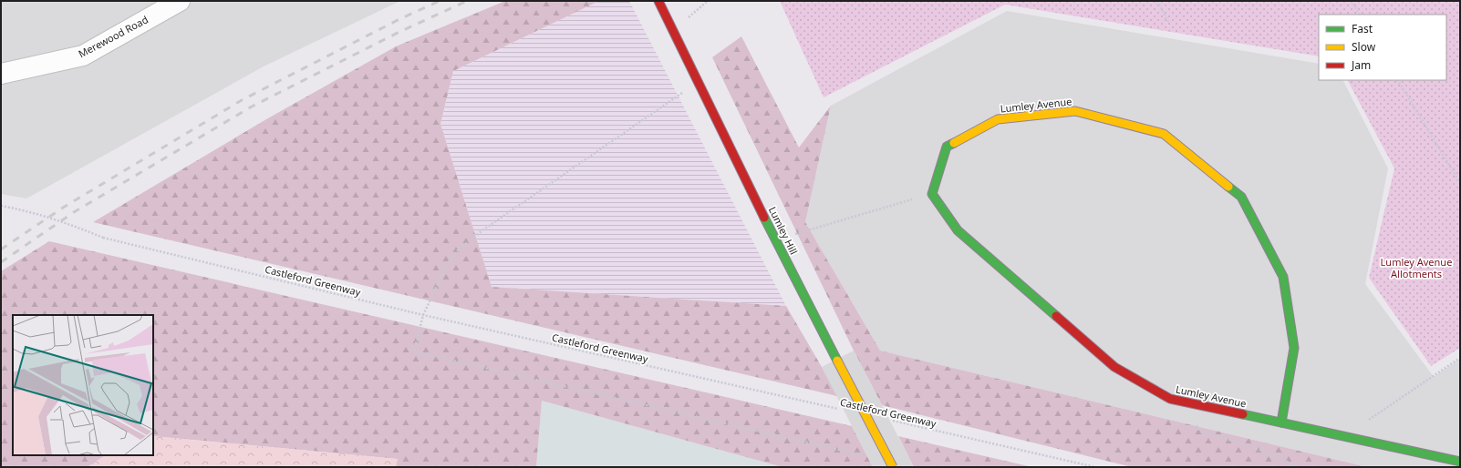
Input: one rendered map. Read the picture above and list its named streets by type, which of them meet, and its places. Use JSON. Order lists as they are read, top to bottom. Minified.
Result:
{"streets":{"street":["Merewood Road","Lumley Avenue","Lumley Hill"],"path":["Castleford Greenway"]},"parks":["Lumley Avenue Allotments"],"legend":["Fast","Slow","Jam"]}
